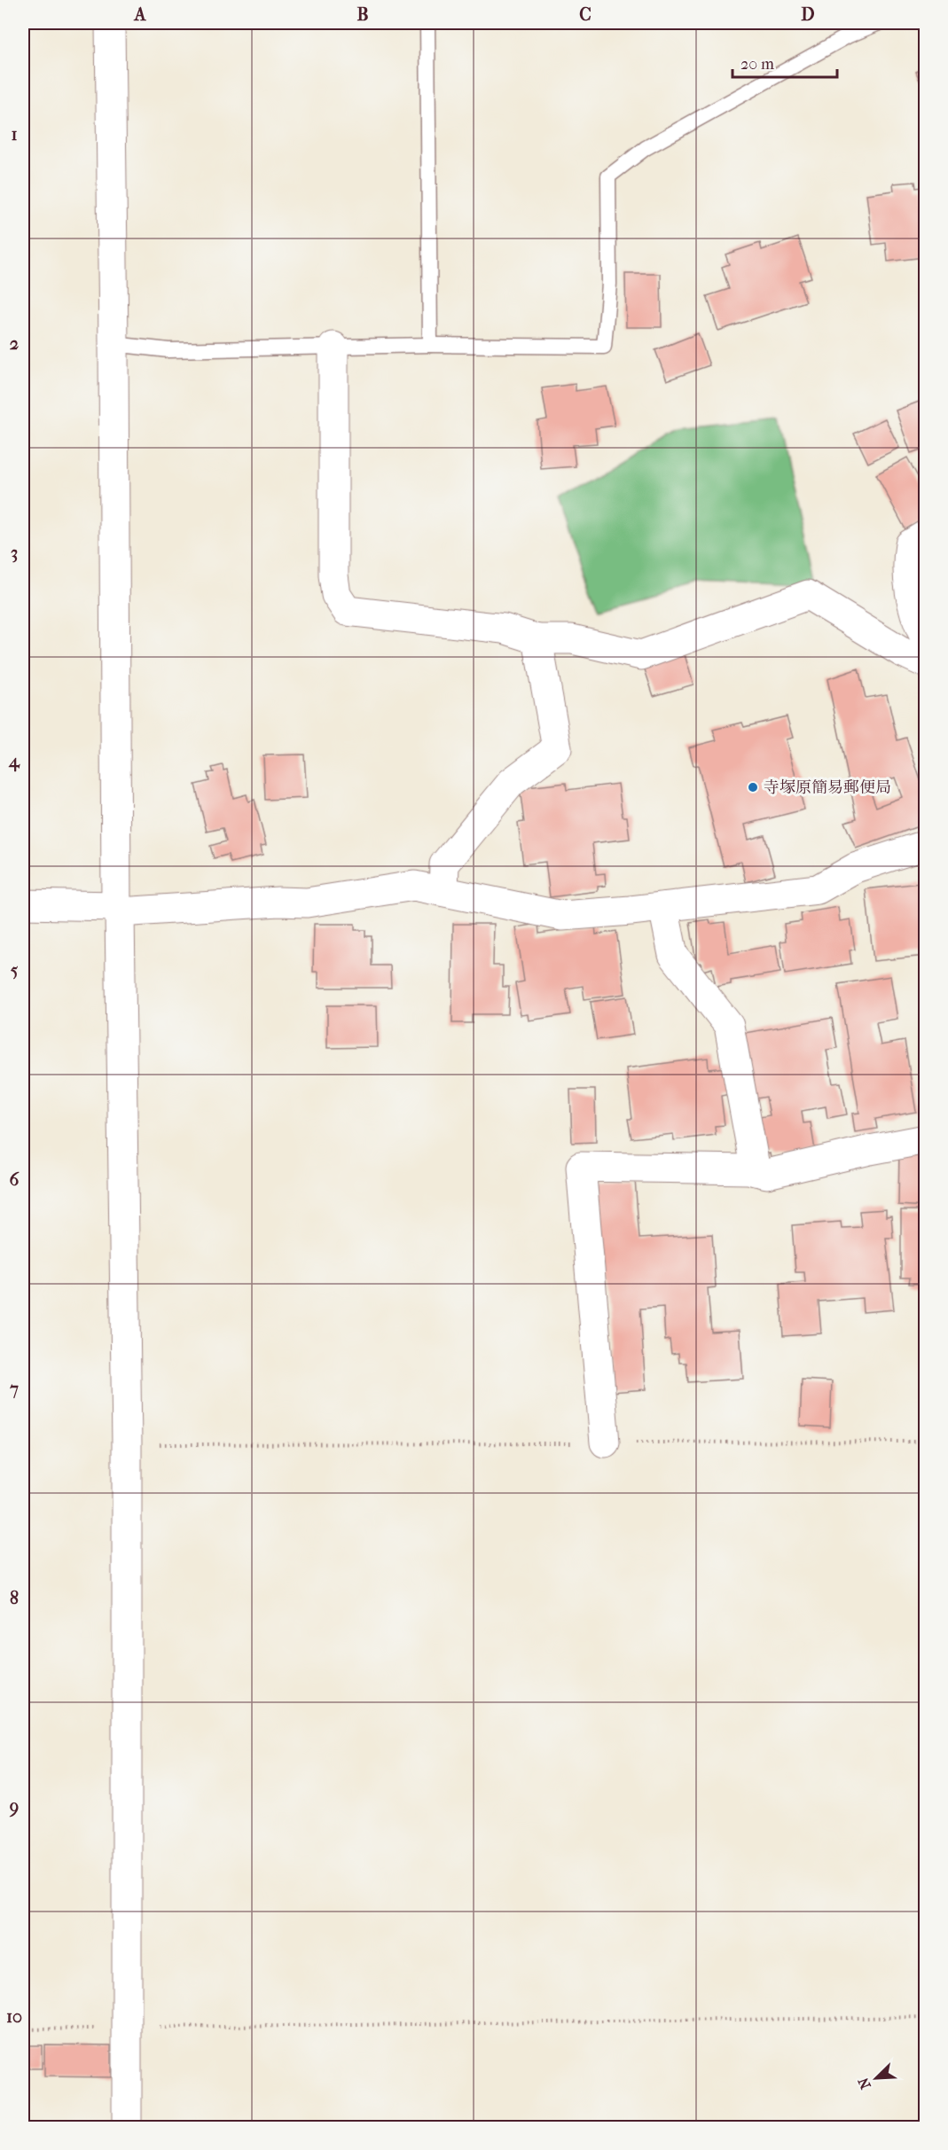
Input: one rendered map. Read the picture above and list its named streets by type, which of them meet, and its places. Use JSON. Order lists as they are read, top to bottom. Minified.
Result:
{"places":["寺塚原簡易郵便局"],"scale_bar":"20 m","north":"bottom left","grid":{"columns":["A","B","C","D"],"rows":["1","2","3","4","5","6","7","8","9","10"]}}
